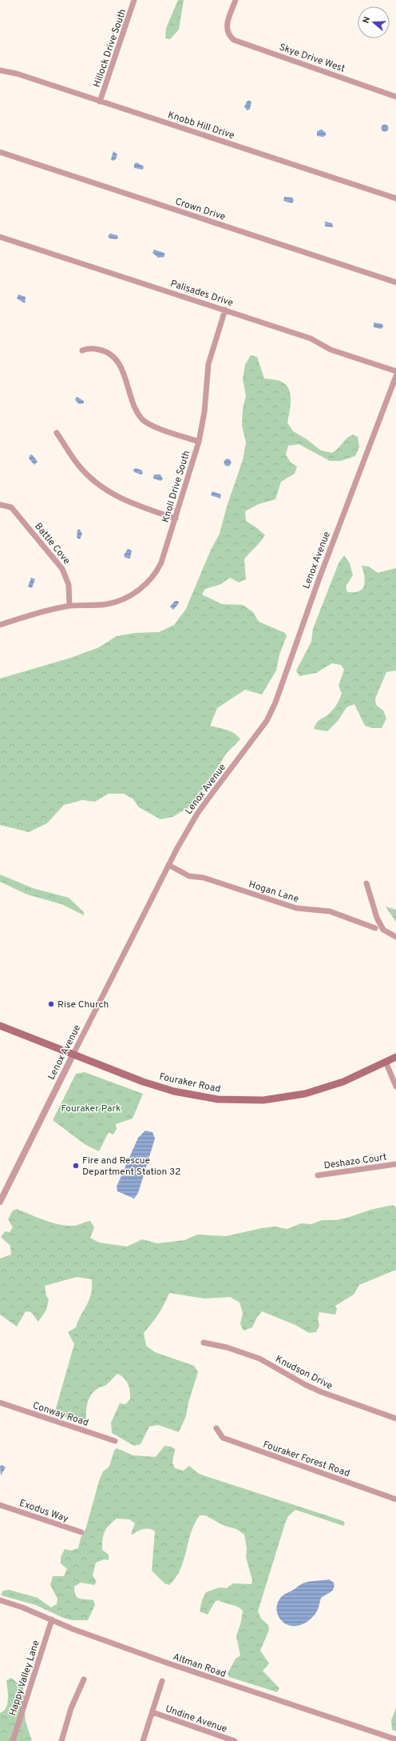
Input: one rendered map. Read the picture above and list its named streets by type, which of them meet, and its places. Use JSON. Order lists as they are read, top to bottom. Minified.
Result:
{"streets":{"main road":["Fouraker Road"],"street":["Hillock Drive South","Skye Drive West","Knobb Hill Drive","Crown Drive","Palisades Drive","Knoll Drive South","Battle Cove","Lenox Avenue","Hogan Lane","Deshazo Court","Knudson Drive","Conway Road","Fouraker Forest Road","Exodus Way","Altman Road","Happy Valley Lane","Undine Avenue"]},"crossings":[["Hillock Drive South","Knobb Hill Drive"],["Palisades Drive","Knoll Drive South"],["Knoll Drive South","Battle Cove"],["Lenox Avenue","Hogan Lane"],["Lenox Avenue","Fouraker Road"],["Altman Road","Happy Valley Lane"]],"parks":["Fouraker Park"],"places":["Rise Church","Fire and Rescue Department Station 32"],"north":"left"}
